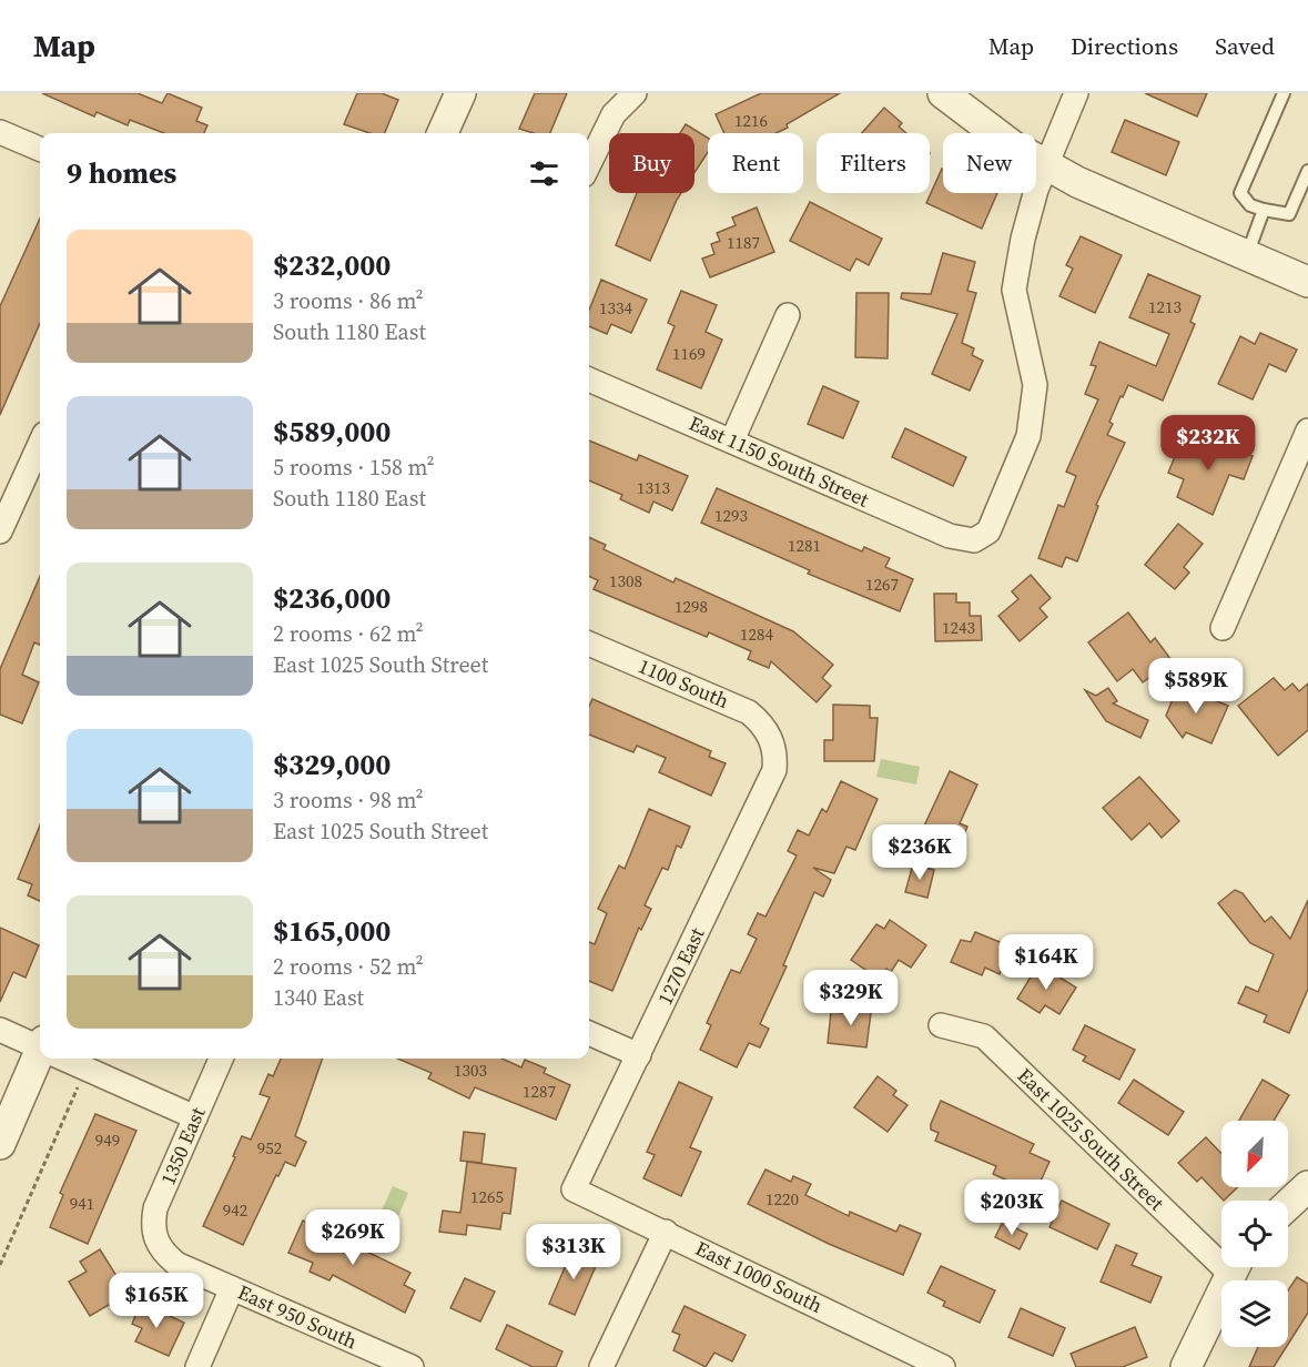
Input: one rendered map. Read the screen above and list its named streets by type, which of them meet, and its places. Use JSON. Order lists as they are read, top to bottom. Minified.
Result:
{"streets":{"street":["East 1150 South Street","1100 South","1270 East","East 1025 South Street","1350 East","East 1000 South","East 950 South"]},"crossings":[["1100 South","1270 East"],["1270 East","East 1000 South"],["1350 East","East 950 South"]],"house_numbers":["1216","1187","1213","1334","1169","1313","1293","1281","1308","1267","1298","1243","1284","1303","1287","949","952","1265","1220","941","942"],"north":"bottom left","page":{"header":"Map","nav":["Map","Directions","Saved"],"chip":["Buy","Rent","Filters","New"],"heading":"9 homes","list":[{"name":"$232,000","note":"3 rooms · 86 m² · South 1180 East"},{"name":"$589,000","note":"5 rooms · 158 m² · South 1180 East"},{"name":"$236,000","note":"2 rooms · 62 m² · East 1025 South Street"},{"name":"$329,000","note":"3 rooms · 98 m² · East 1025 South Street"},{"name":"$165,000","note":"2 rooms · 52 m² · 1340 East"}],"price":["$232K","$589K","$236K","$164K","$329K","$203K","$269K","$313K","$165K"]}}
